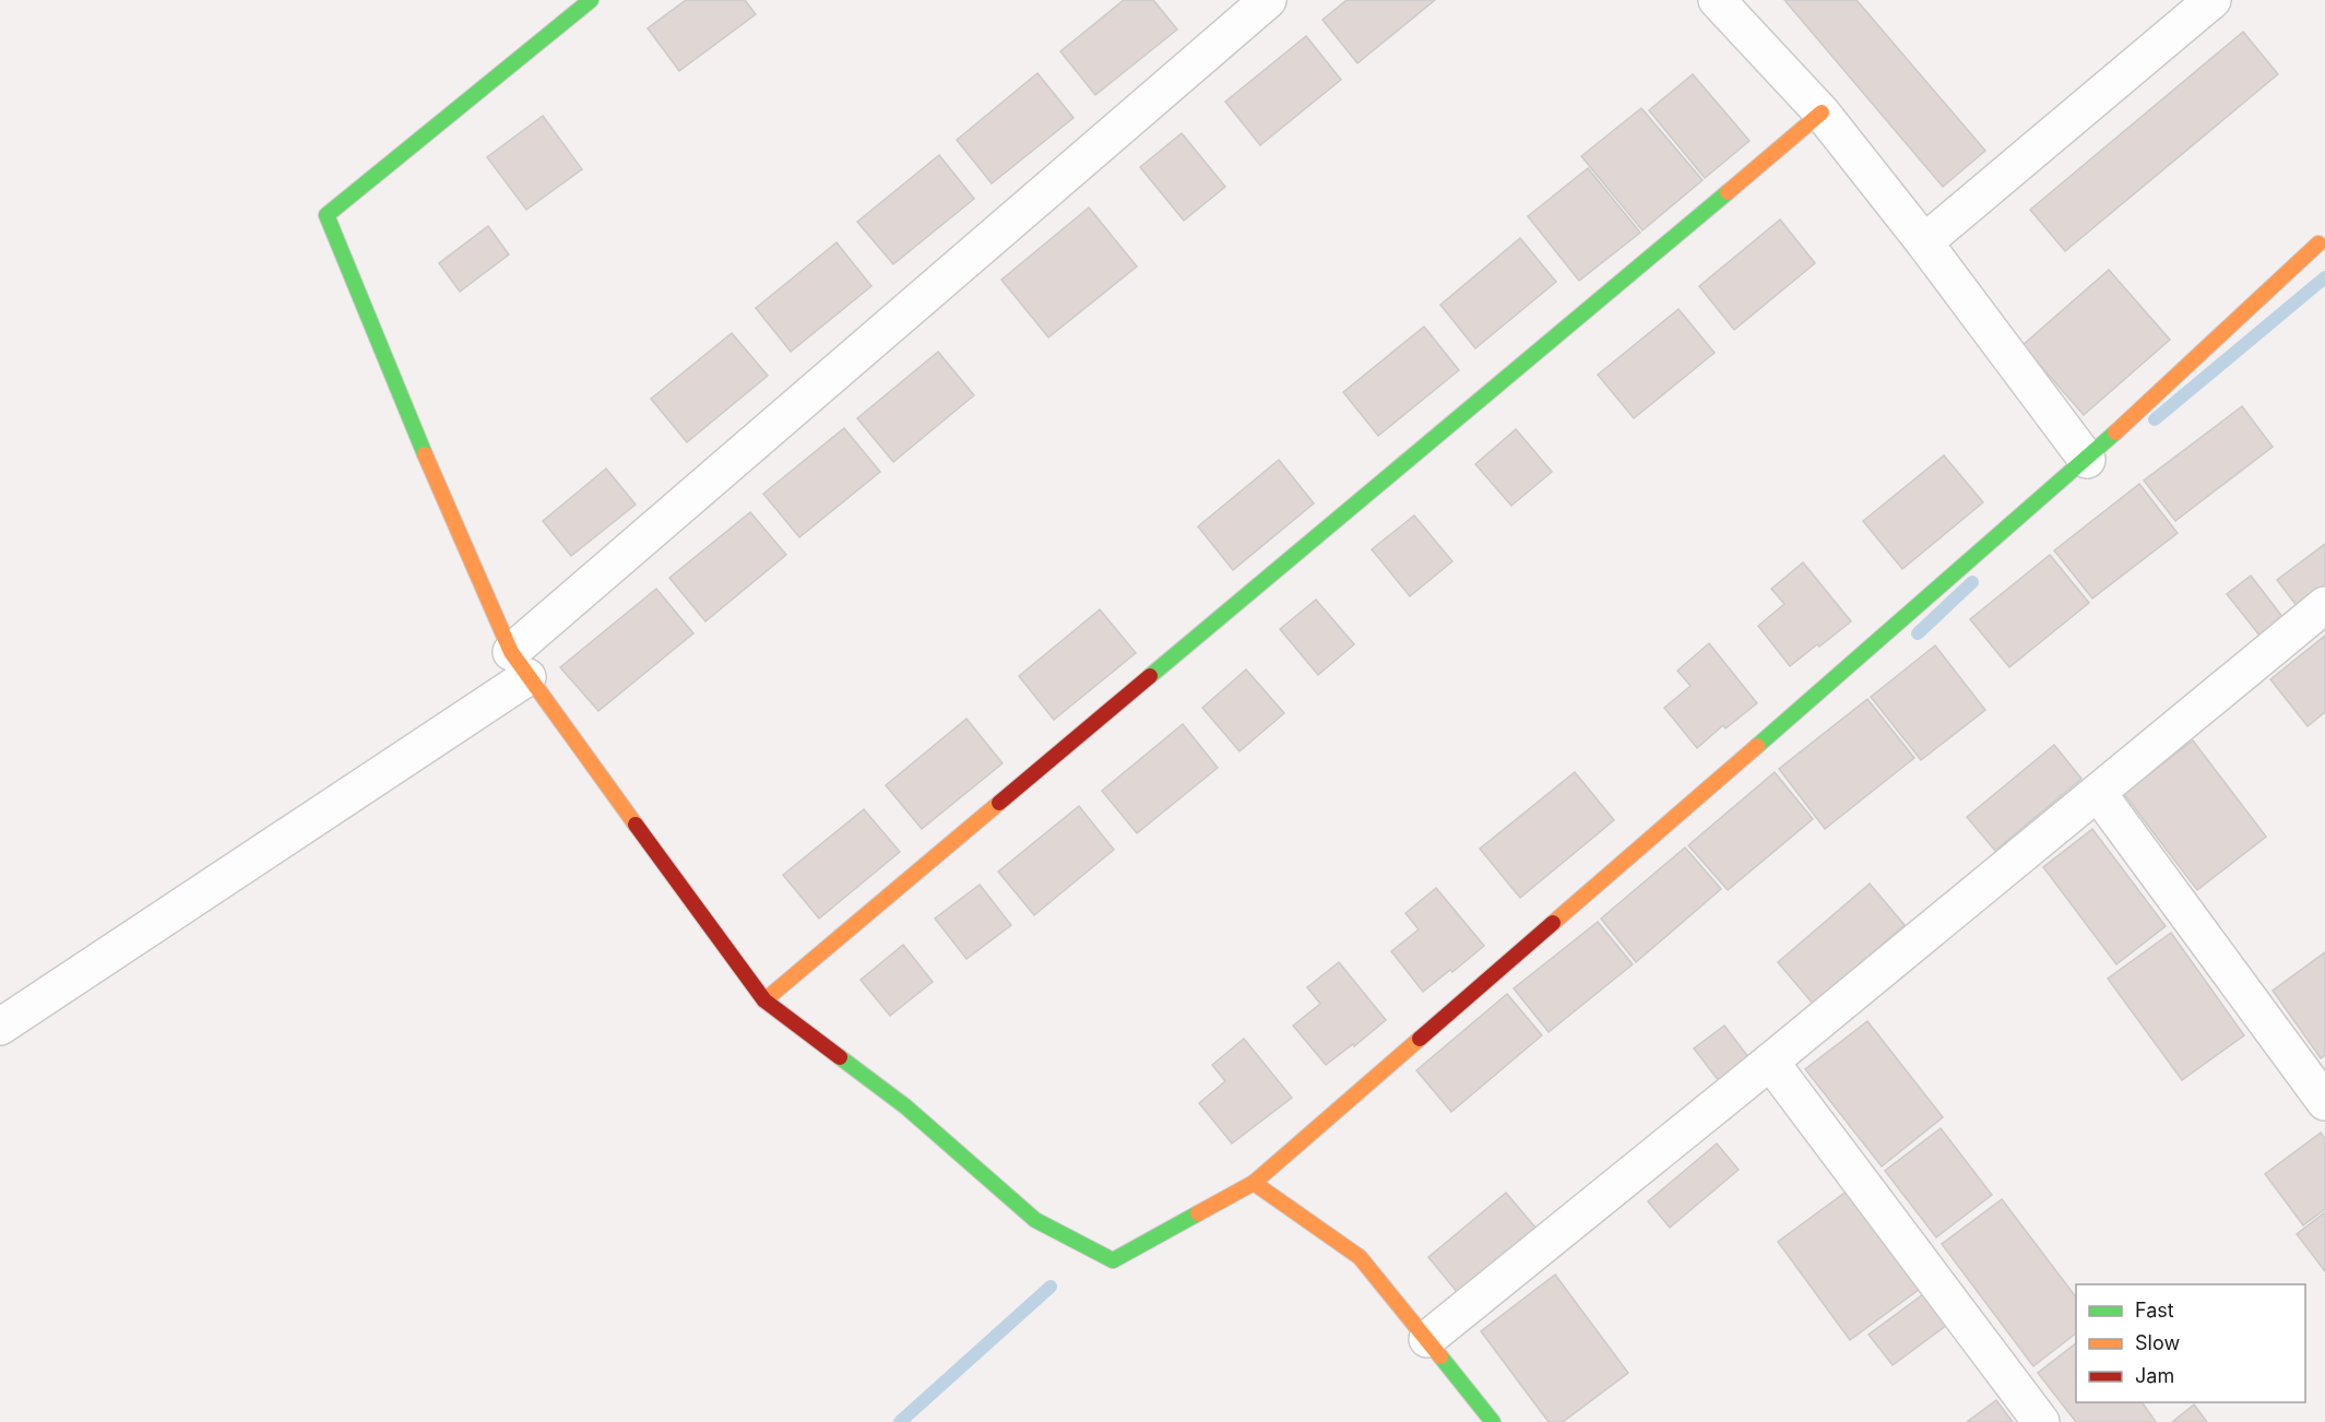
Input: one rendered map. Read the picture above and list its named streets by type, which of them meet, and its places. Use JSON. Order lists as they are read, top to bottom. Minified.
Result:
{"legend":["Fast","Slow","Jam"]}
